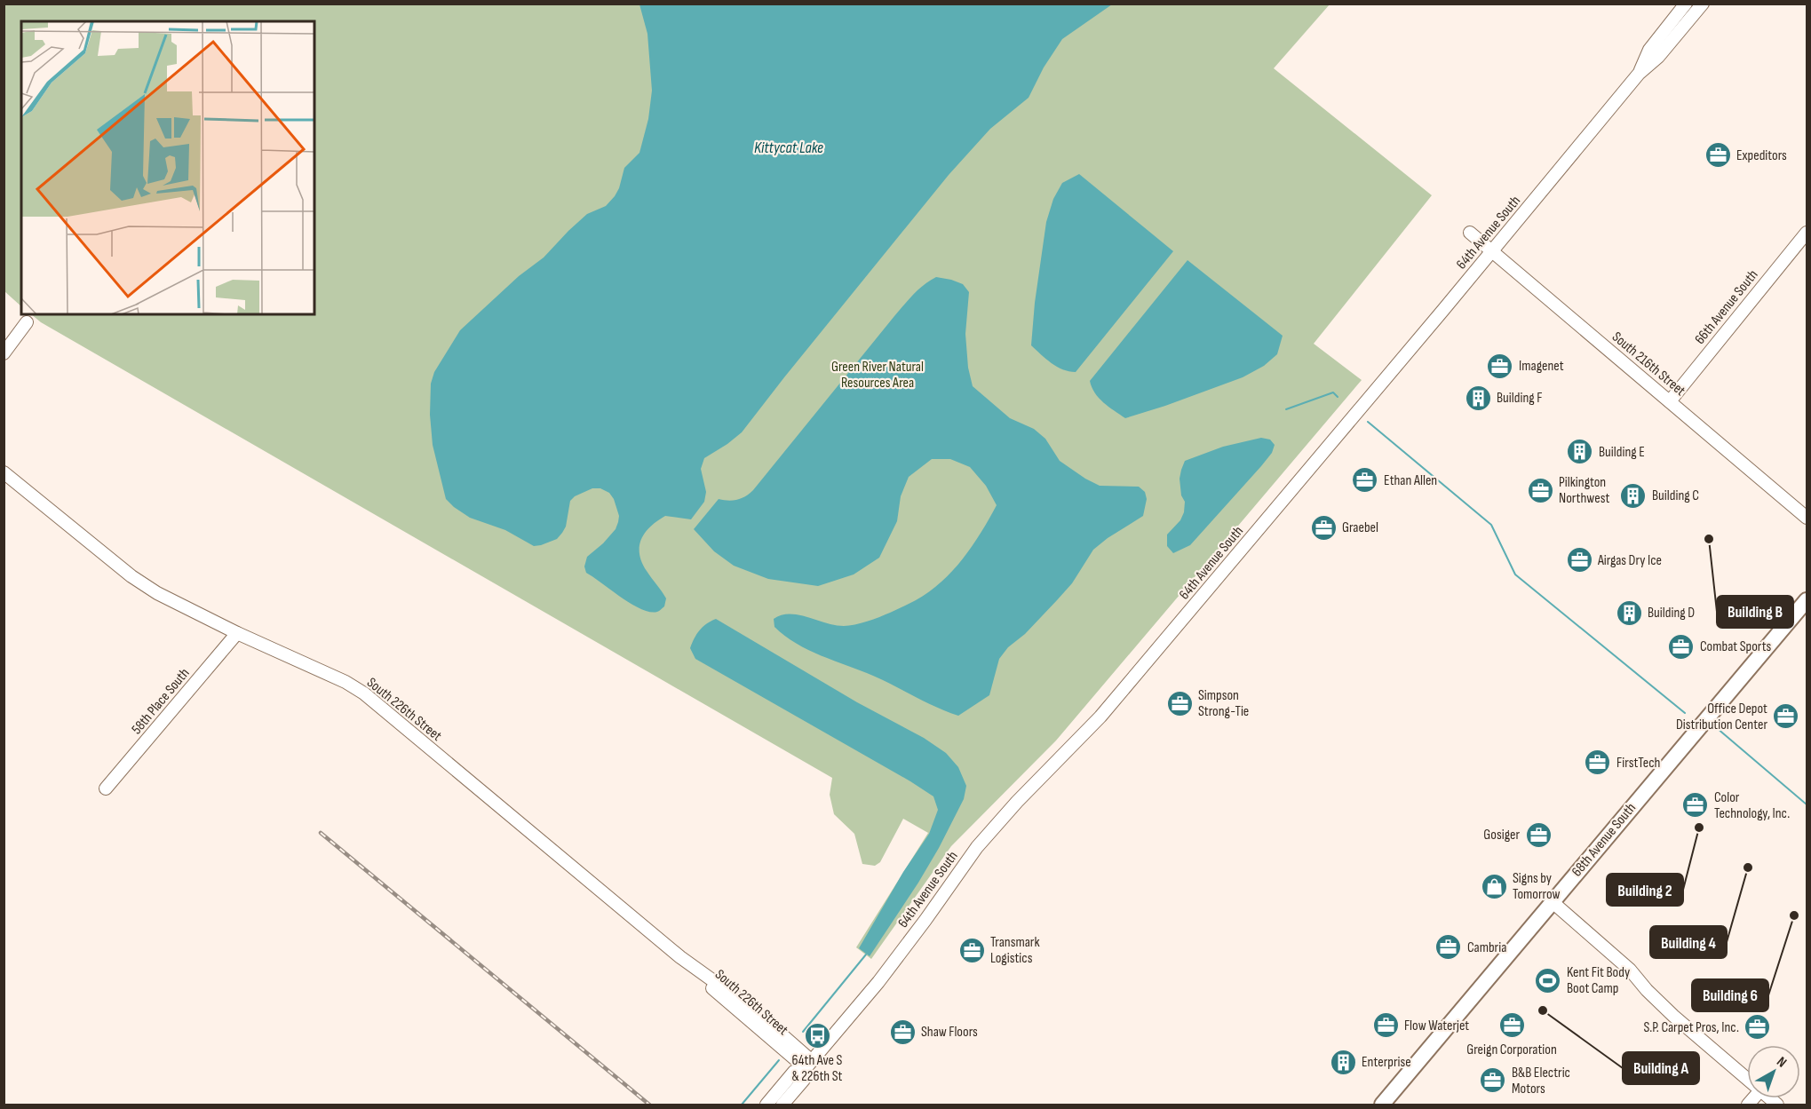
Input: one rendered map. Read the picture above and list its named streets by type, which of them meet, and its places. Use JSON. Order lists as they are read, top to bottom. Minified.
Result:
{"streets":{"main road":["68th Avenue South"],"street":["64th Avenue South","66th Avenue South","South 216th Street","58th Place South","South 226th Street"]},"crossings":[["64th Avenue South","South 216th Street"],["64th Avenue South","South 226th Street"],["66th Avenue South","South 216th Street"],["58th Place South","South 226th Street"]],"water":["Kittycat Lake"],"parks":["Green River Natural Resources Area"],"places":{"office":["Expeditors","Imagenet","Ethan Allen","Pilkington Northwest","Graebel","Airgas Dry Ice","Combat Sports","Simpson Strong-Tie","Office Depot Distribution Center","FirstTech","Color Technology, Inc.","Gosiger","Cambria","Transmark Logistics","Greign Corporation","Flow Waterjet","S.P. Carpet Pros, Inc.","Shaw Floors","B&B Electric Motors"],"building":["Building F","Building E","Building C","Building D","Enterprise"],"other":["Building B","Building 2","Building 4","Building 6","Building A"],"shop":["Signs by Tomorrow"],"sports":["Kent Fit Body Boot Camp"],"bus stop":["64th Ave S & 226th St"]},"north":"top right"}
